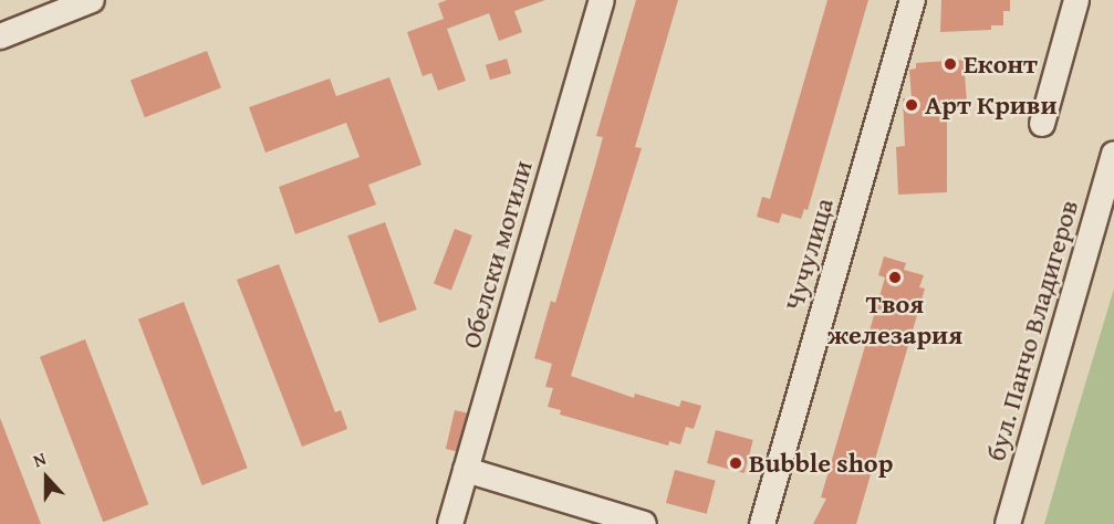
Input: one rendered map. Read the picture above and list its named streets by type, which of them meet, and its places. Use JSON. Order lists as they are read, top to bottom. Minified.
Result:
{"streets":{"street":["Обелски могили","Чучулица","бул. Панчо Владигеров"]},"places":["Еконт","Арт Криви","Твоя железария","Bubble shop"],"north":"top"}
